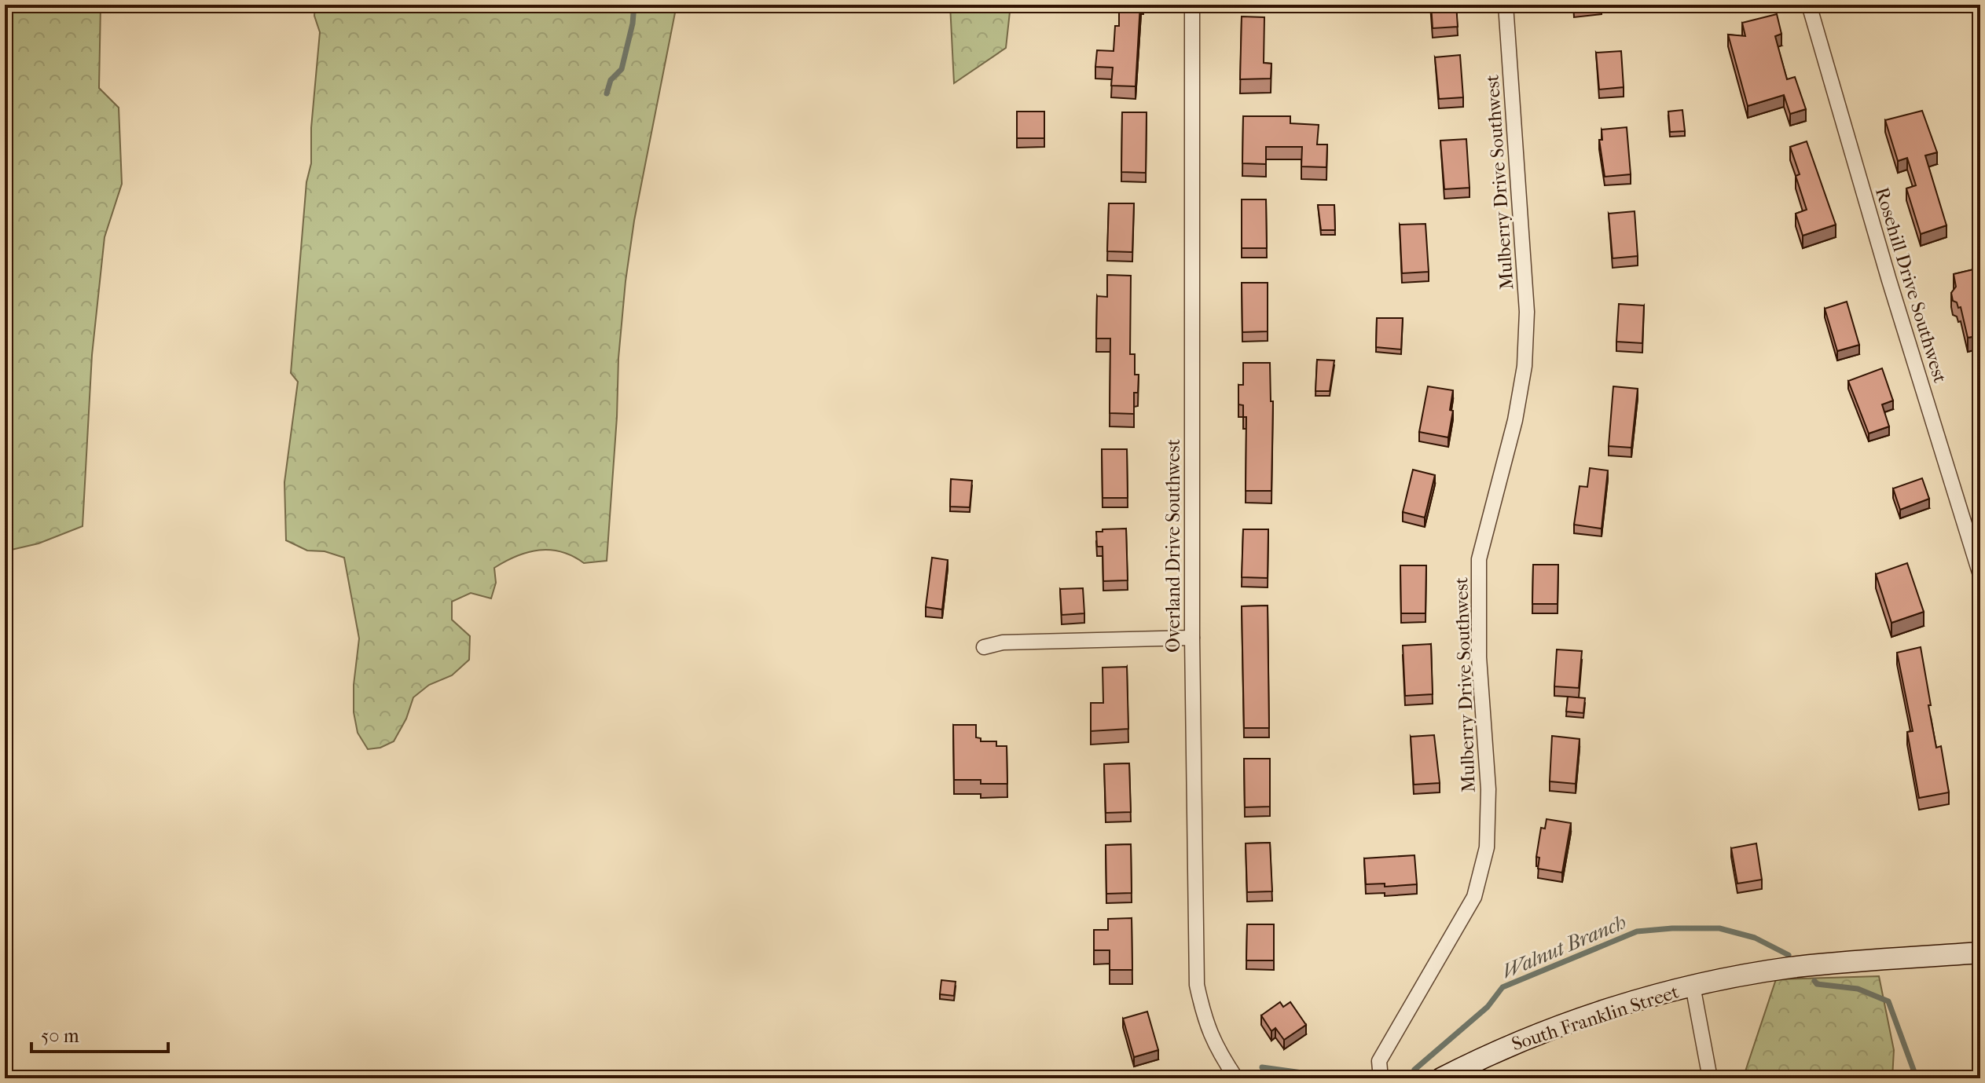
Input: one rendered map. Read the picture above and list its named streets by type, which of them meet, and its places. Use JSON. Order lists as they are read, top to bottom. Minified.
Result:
{"streets":{"main road":["South Franklin Street"],"street":["Mulberry Drive Southwest","Rosehill Drive Southwest","Overland Drive Southwest"]},"water":["Walnut Branch"],"scale_bar":"50 m"}
